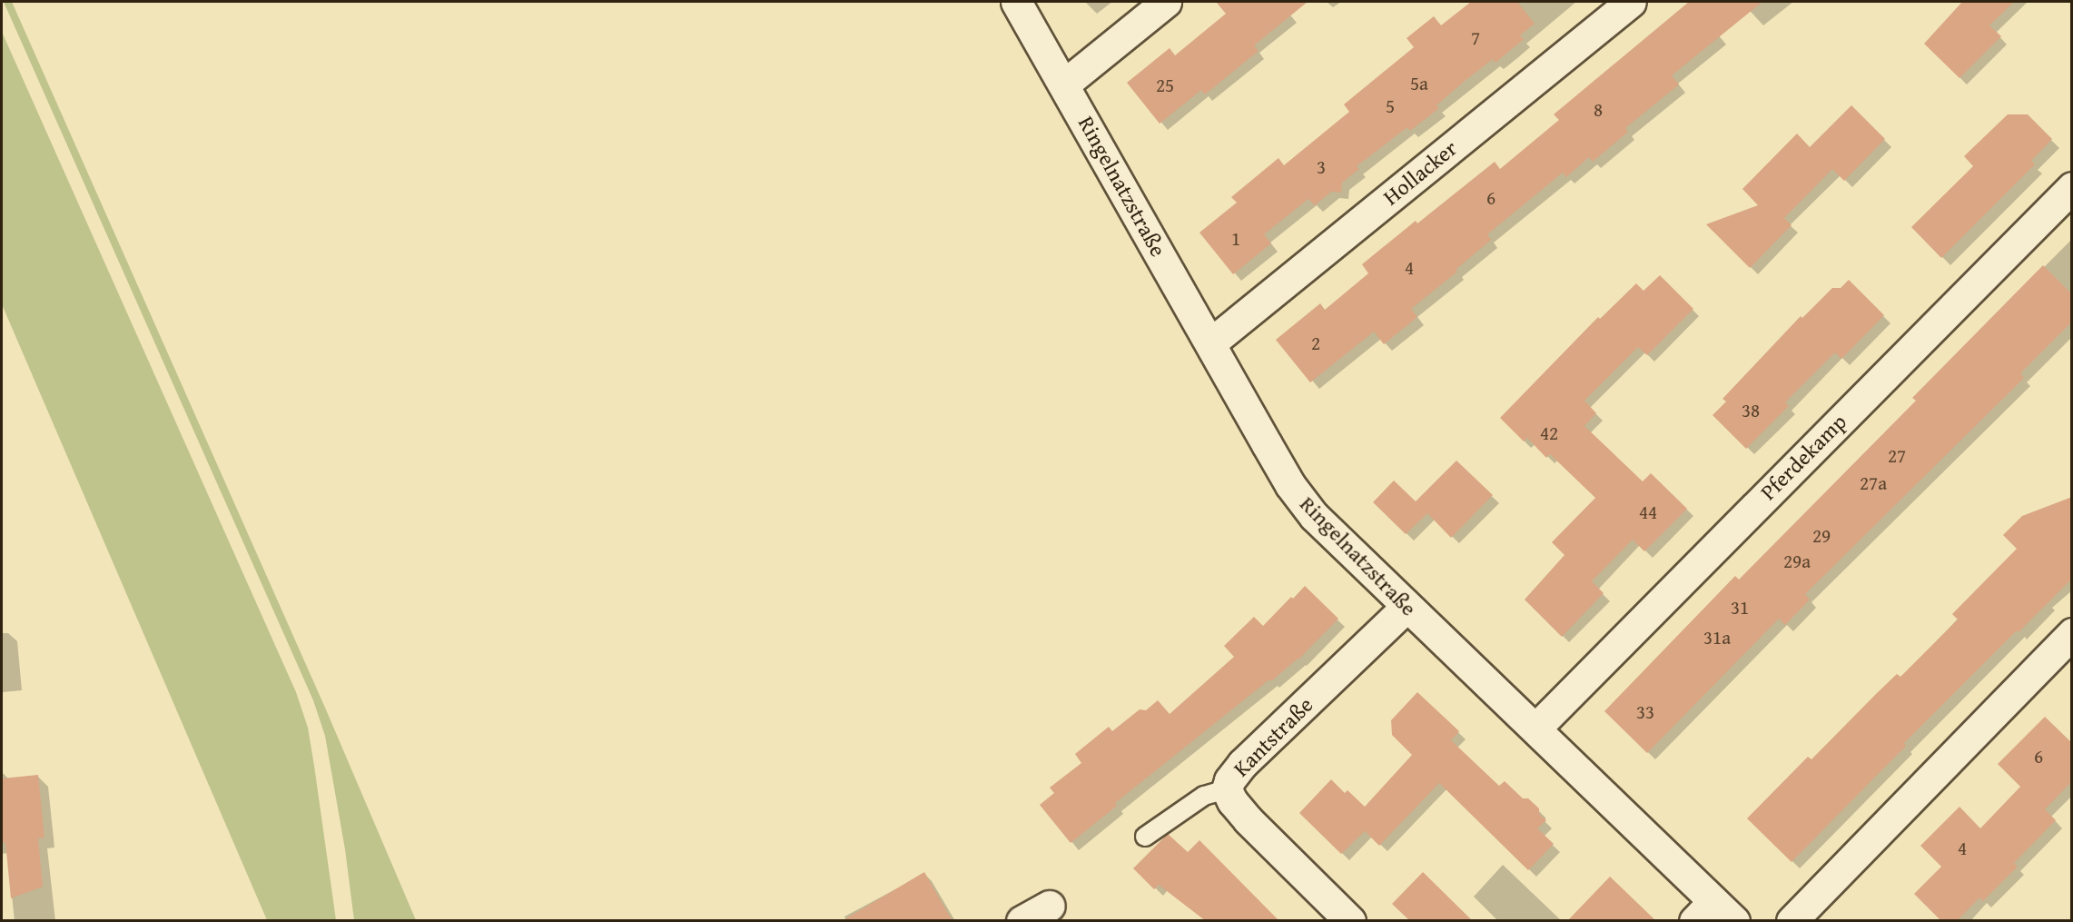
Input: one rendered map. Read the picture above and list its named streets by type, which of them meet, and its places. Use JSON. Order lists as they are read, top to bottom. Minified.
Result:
{"streets":{"street":["Hollacker","Ringelnatzstraße","Pferdekamp","Kantstraße"]},"crossings":[["Hollacker","Ringelnatzstraße"],["Ringelnatzstraße","Pferdekamp"],["Ringelnatzstraße","Kantstraße"]],"house_numbers":["7","5a","25","5","8","3","6","1","4","2","38","42","27","27a","44","29","29a","31","31a","33","6","4"]}
